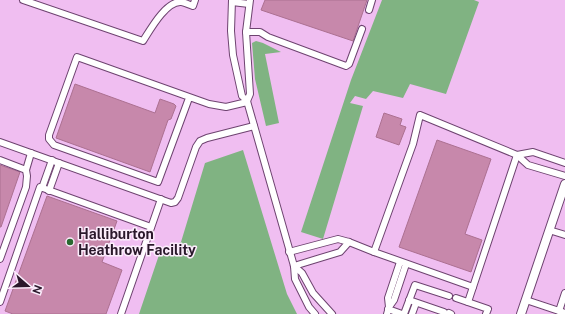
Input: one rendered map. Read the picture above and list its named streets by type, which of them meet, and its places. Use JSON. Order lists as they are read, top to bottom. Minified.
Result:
{"places":["Halliburton Heathrow Facility"],"north":"right"}
